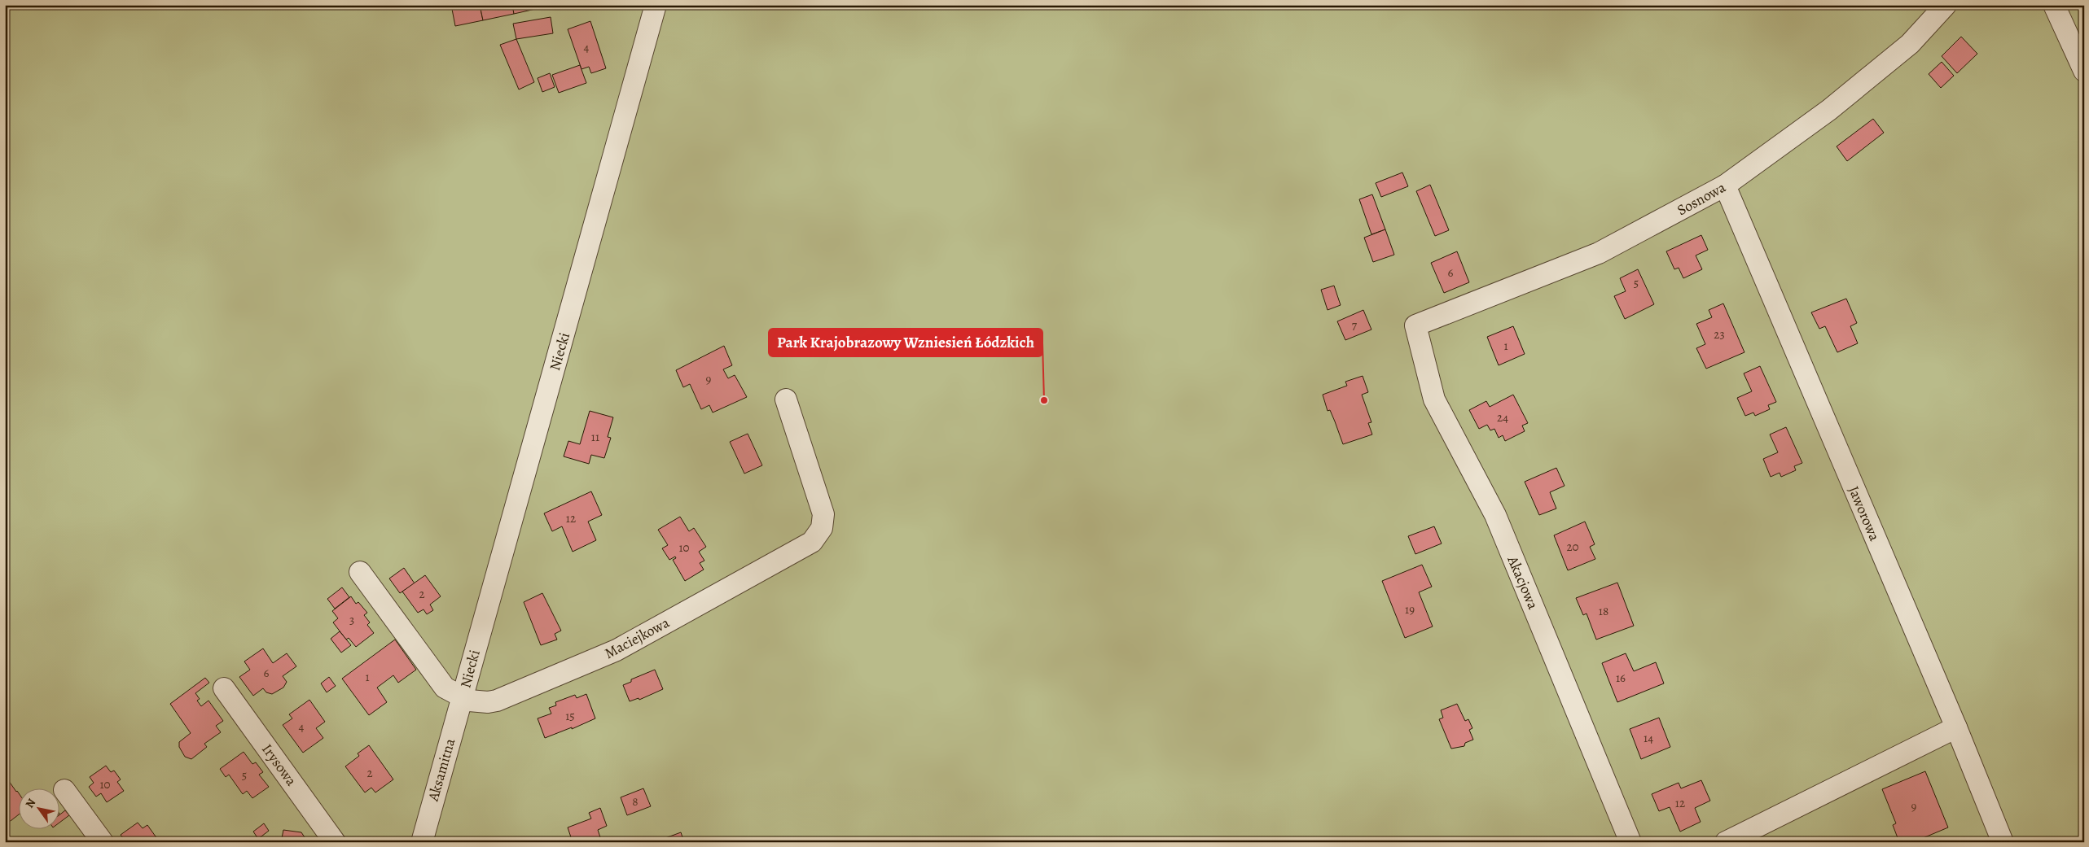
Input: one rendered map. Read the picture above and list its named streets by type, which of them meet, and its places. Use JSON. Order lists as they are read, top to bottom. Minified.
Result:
{"streets":{"street":["Sosnowa","Niecki","Jaworowa","Akacjowa","Maciejkowa","Irysowa","Aksamitna"]},"crossings":[["Sosnowa","Jaworowa"],["Sosnowa","Akacjowa"],["Niecki","Maciejkowa"],["Niecki","Aksamitna"],["Maciejkowa","Aksamitna"]],"places":["Park Krajobrazowy Wzniesień Łódzkich"],"house_numbers":["4","6","5","7","23","1","9","24","11","12","20","10","2","19","18","3","6","1","16","15","4","14","2","5","10","8","12","9"],"north":"top left"}
